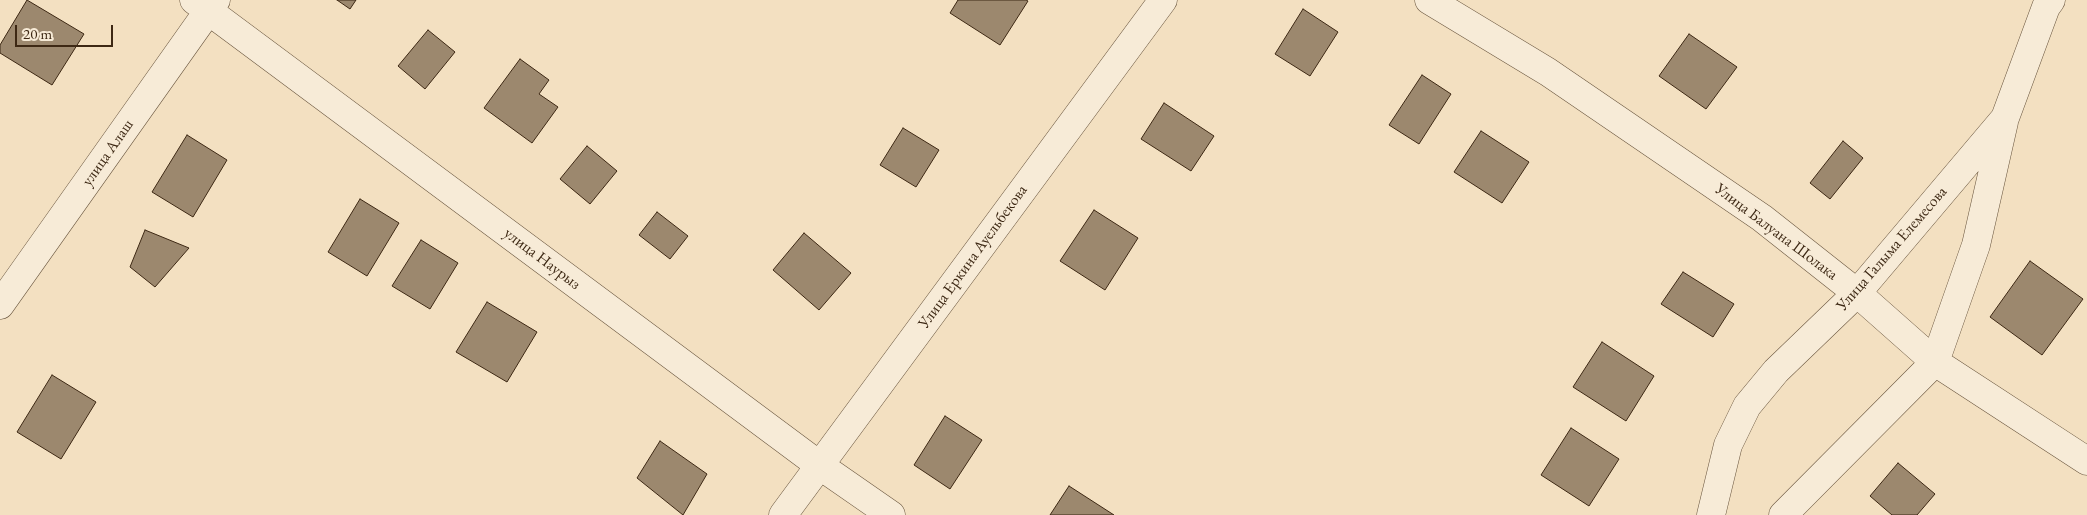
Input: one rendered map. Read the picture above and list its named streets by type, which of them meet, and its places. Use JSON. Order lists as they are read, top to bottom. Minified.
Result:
{"streets":{"street":["улица Алаш","Улица Балуана Шолака","Улица Галыма Елемесова","Улица Еркина Ауельбекова","улица Наурыз"]},"crossings":[["улица Алаш","улица Наурыз"],["Улица Балуана Шолака","Улица Галыма Елемесова"],["Улица Еркина Ауельбекова","улица Наурыз"]],"scale_bar":"20 m"}
